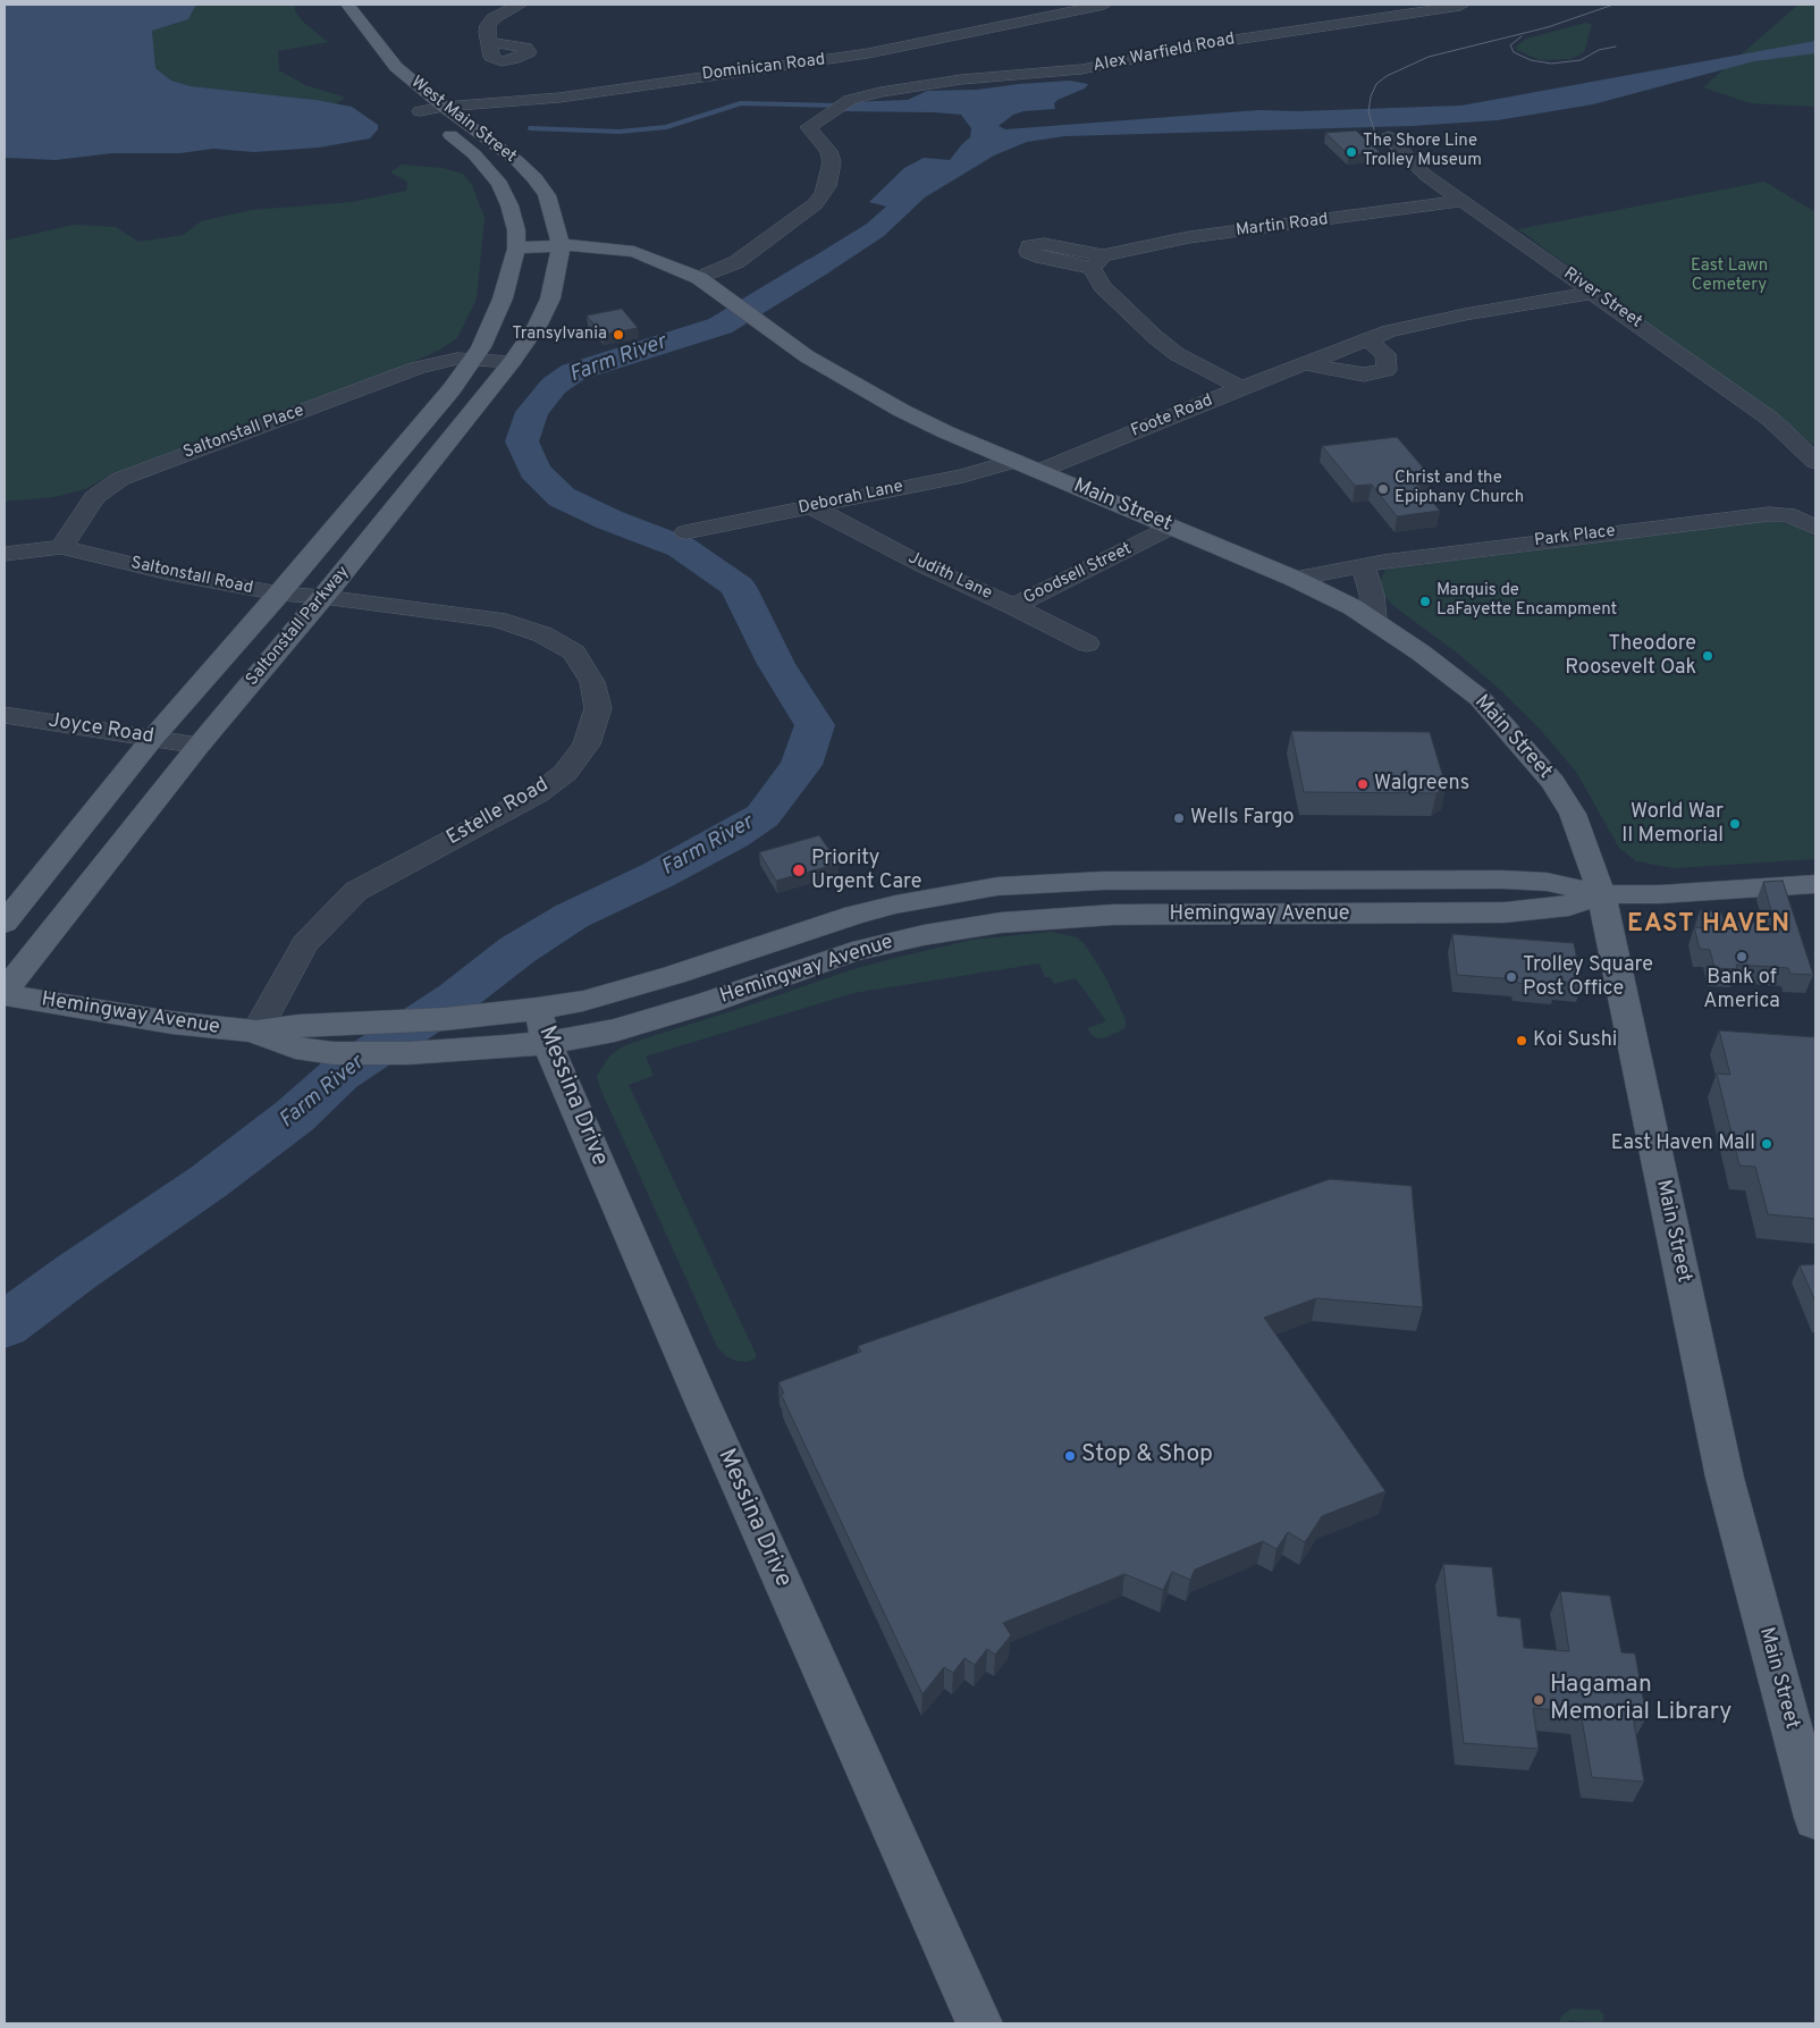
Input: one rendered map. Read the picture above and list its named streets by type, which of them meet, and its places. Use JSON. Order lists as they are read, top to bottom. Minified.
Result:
{"streets":{"main road":["West Main Street","Main Street","Saltonstall Parkway","Hemingway Avenue","Messina Drive"],"street":["Alex Warfield Road","Dominican Road","Martin Road","River Street","Foote Road","Saltonstall Place","Deborah Lane","Park Place","Goodsell Street","Saltonstall Road","Judith Lane","Joyce Road","Estelle Road"]},"crossings":[["Alex Warfield Road","Main Street"],["Dominican Road","West Main Street"],["West Main Street","Main Street"],["West Main Street","Saltonstall Parkway"],["Martin Road","River Street"],["Martin Road","Foote Road"],["River Street","Foote Road"],["Foote Road","Main Street"],["Saltonstall Place","Saltonstall Road"],["Saltonstall Place","Saltonstall Parkway"],["Deborah Lane","Main Street"],["Deborah Lane","Judith Lane"],["Main Street","Park Place"],["Main Street","Goodsell Street"],["Main Street","Saltonstall Parkway"],["Main Street","Hemingway Avenue"],["Goodsell Street","Judith Lane"],["Saltonstall Road","Saltonstall Parkway"],["Saltonstall Road","Estelle Road"],["Saltonstall Parkway","Joyce Road"],["Saltonstall Parkway","Estelle Road"],["Saltonstall Parkway","Hemingway Avenue"],["Estelle Road","Hemingway Avenue"],["Hemingway Avenue","Messina Drive"]],"districts":["EAST HAVEN"],"water":["Farm River"],"parks":["East Lawn Cemetery"],"places":["The Shore Line Trolley Museum","Transylvania","Christ and the Epiphany Church","Marquis de LaFayette Encampment","Theodore Roosevelt Oak","Walgreens","Wells Fargo","World War II Memorial","Priority Urgent Care","Bank of America","Trolley Square Post Office","Koi Sushi","East Haven Mall","Stop & Shop","Hagaman Memorial Library"]}
